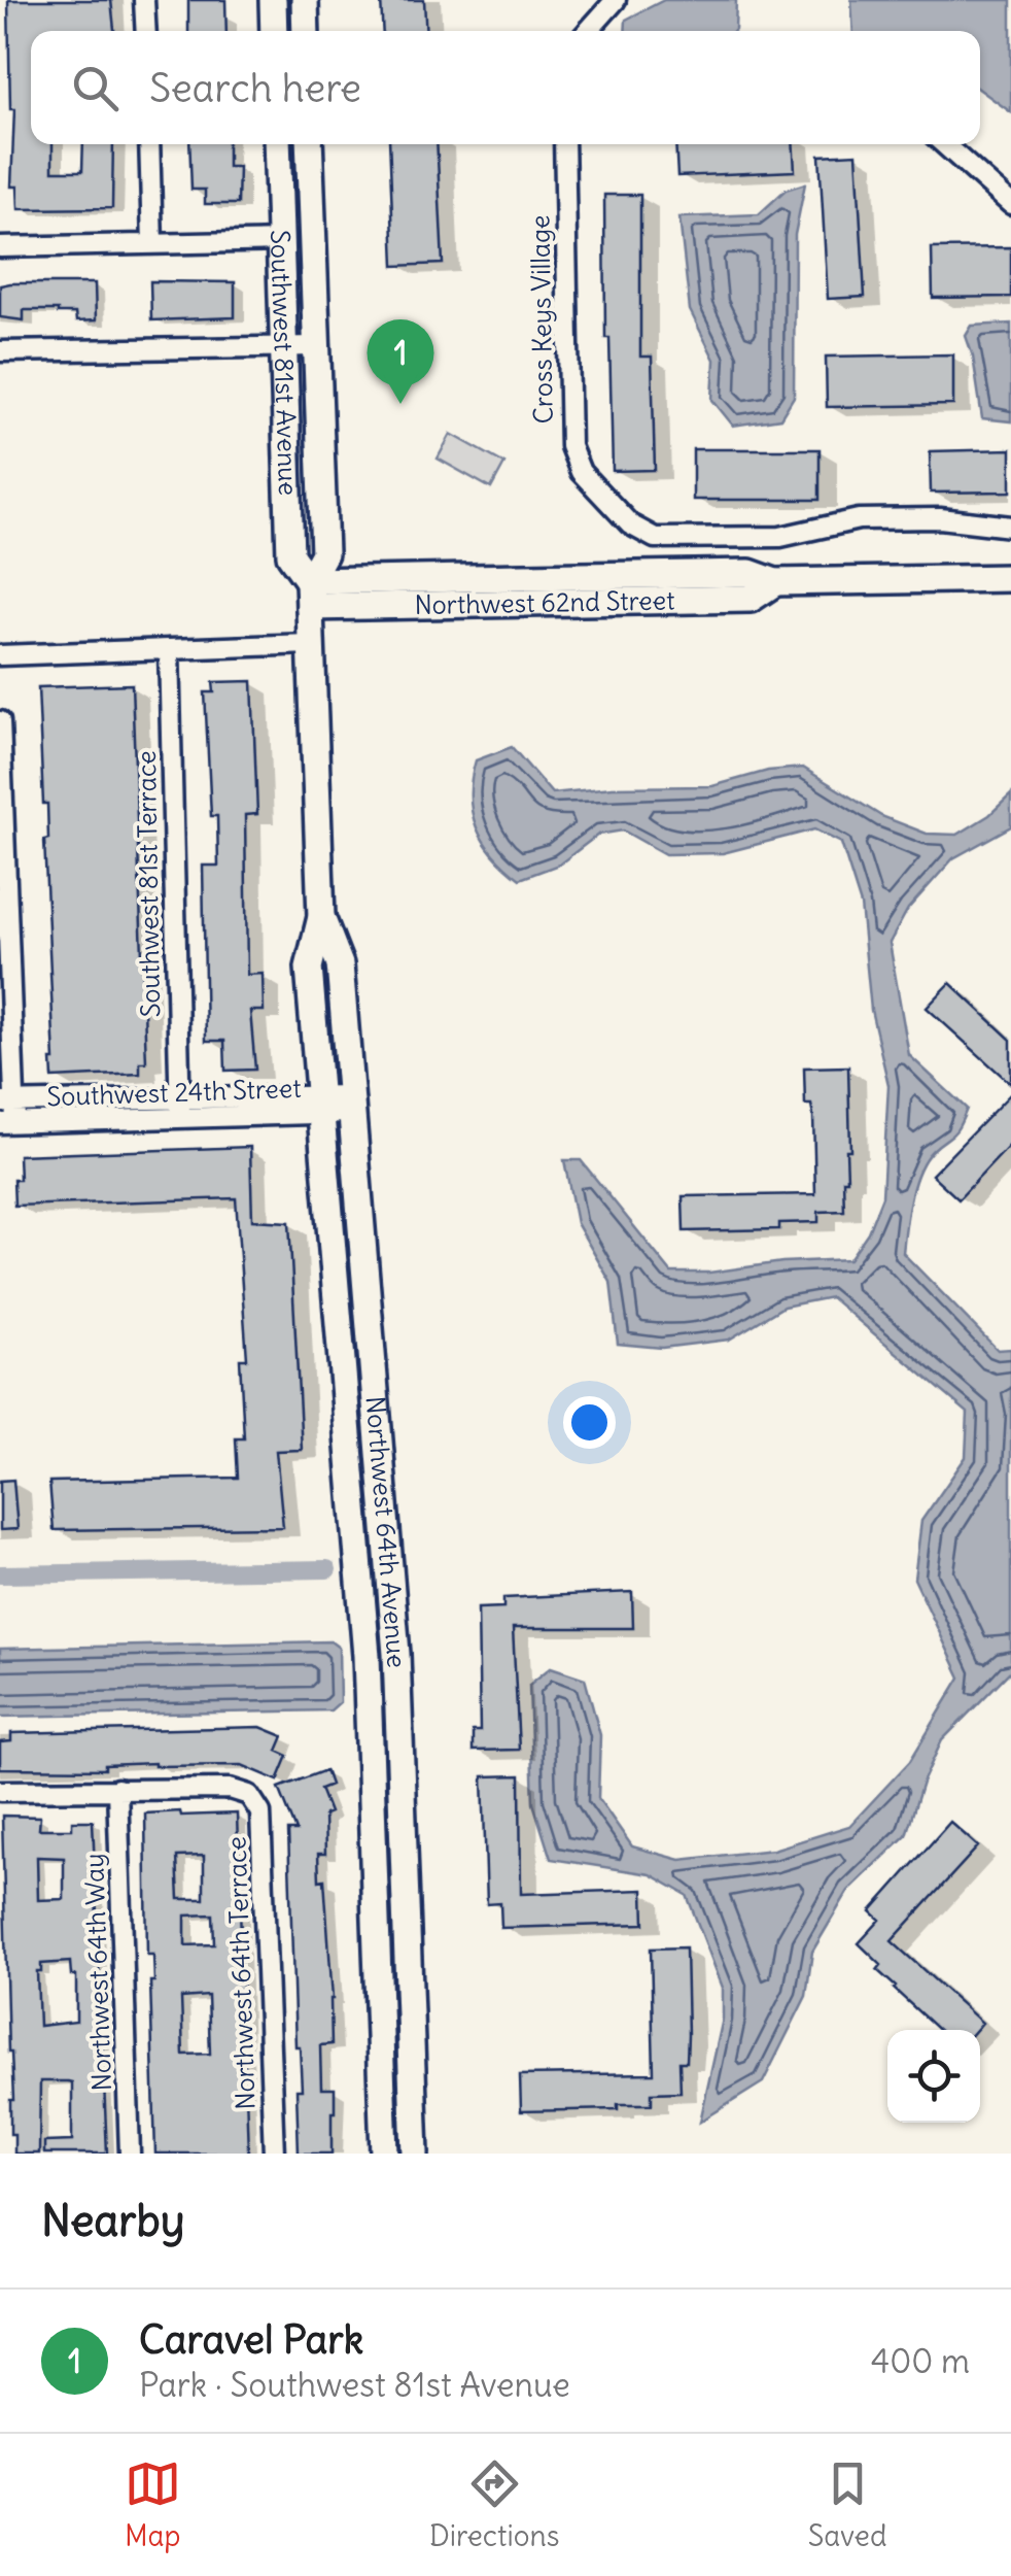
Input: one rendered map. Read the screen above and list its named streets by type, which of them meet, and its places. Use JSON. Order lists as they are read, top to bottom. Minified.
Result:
{"streets":{"street":["Cross Keys Village","Southwest 81st Avenue","Northwest 62nd Street","Southwest 81st Terrace","Southwest 24th Street","Northwest 64th Avenue","Northwest 64th Way","Northwest 64th Terrace"]},"crossings":[["Southwest 81st Avenue","Northwest 62nd Street"],["Southwest 81st Avenue","Northwest 64th Avenue"],["Southwest 81st Terrace","Southwest 24th Street"],["Southwest 24th Street","Northwest 64th Avenue"],["Northwest 64th Way","Northwest 64th Terrace"]],"page":{"search":"Search here","pins":"1","heading":"Nearby","list":[{"mark":"1","name":"Caravel Park","note":"Park · Southwest 81st Avenue","value":"400 m"}],"nav":["Map","Directions","Saved"]}}
